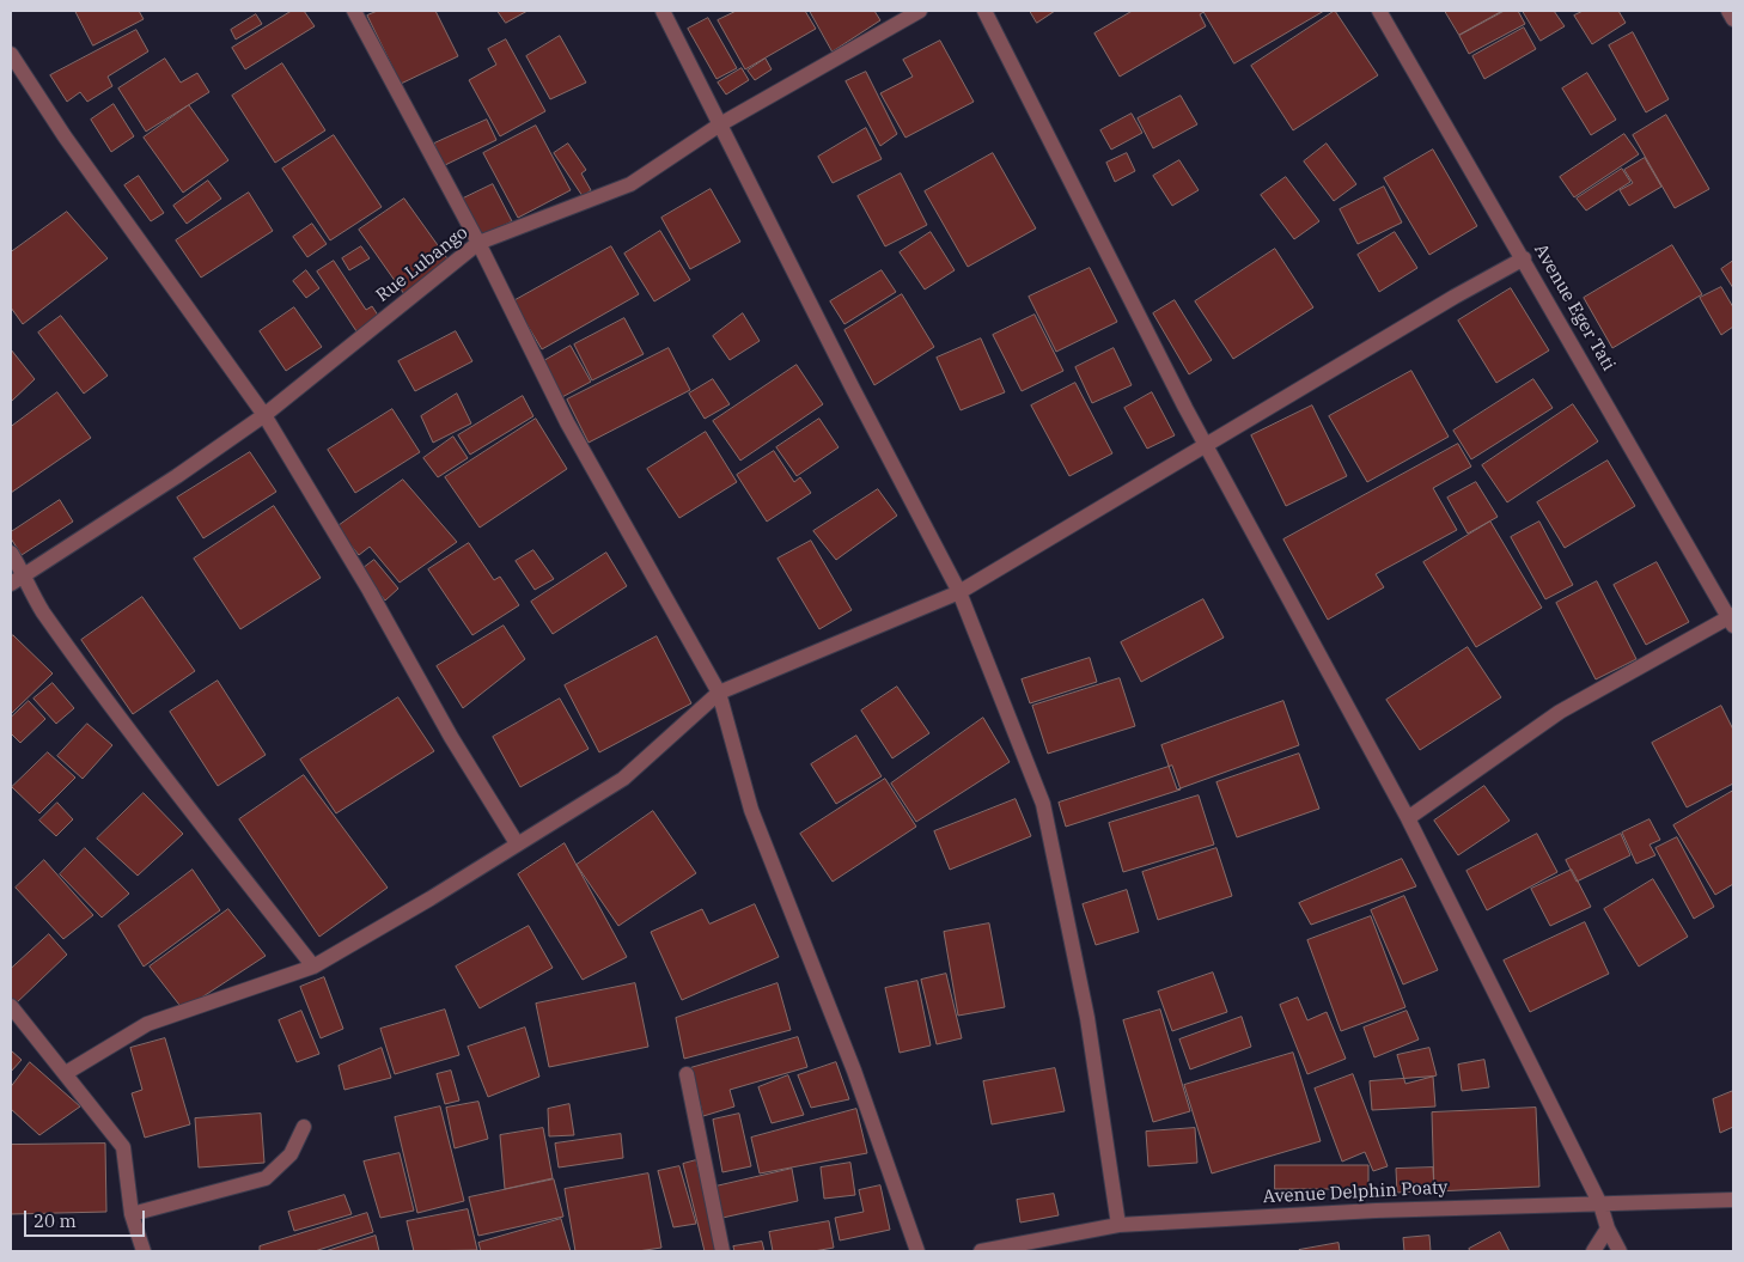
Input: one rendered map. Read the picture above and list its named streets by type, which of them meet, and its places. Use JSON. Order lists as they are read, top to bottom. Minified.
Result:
{"streets":{"street":["Rue Lubango","Avenue Eger Tati","Avenue Delphin Poaty"]},"scale_bar":"20 m"}
